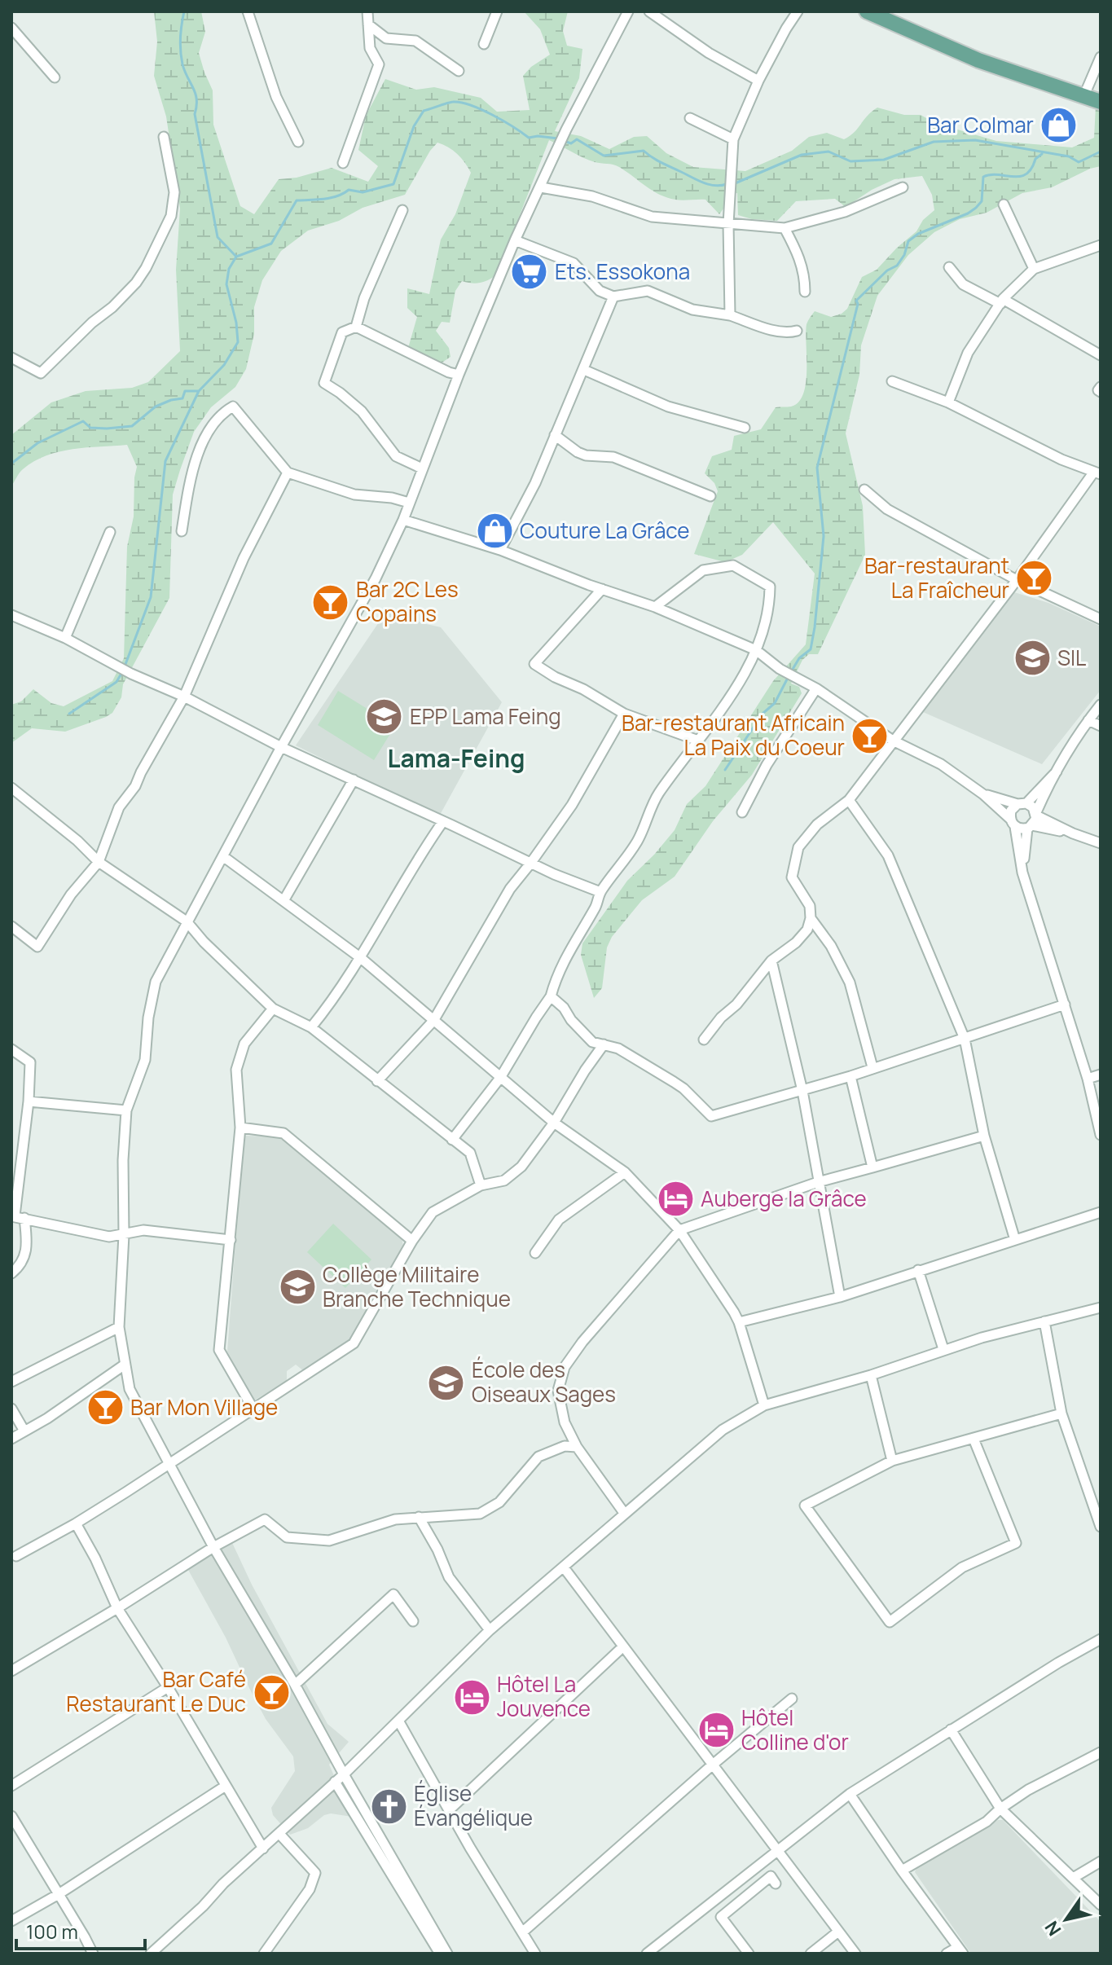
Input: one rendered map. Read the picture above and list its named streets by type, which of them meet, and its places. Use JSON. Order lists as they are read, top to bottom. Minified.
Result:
{"districts":["Lama-Feing"],"places":{"shop":["Bar Colmar","Couture La Grâce"],"supermarket":["Ets. Essokona"],"bar":["Bar-restaurant La Fraîcheur","Bar 2C Les Copains","Bar-restaurant Africain La Paix du Coeur","Bar Mon Village","Bar Café Restaurant Le Duc"],"school or university":["SIL","EPP Lama Feing","Collège Militaire Branche Technique","École des Oiseaux Sages"],"hotel":["Auberge la Grâce","Hôtel La Jouvence","Hôtel Colline d'or"],"church":["Église Évangélique"]},"scale_bar":"100 m","north":"bottom left"}
